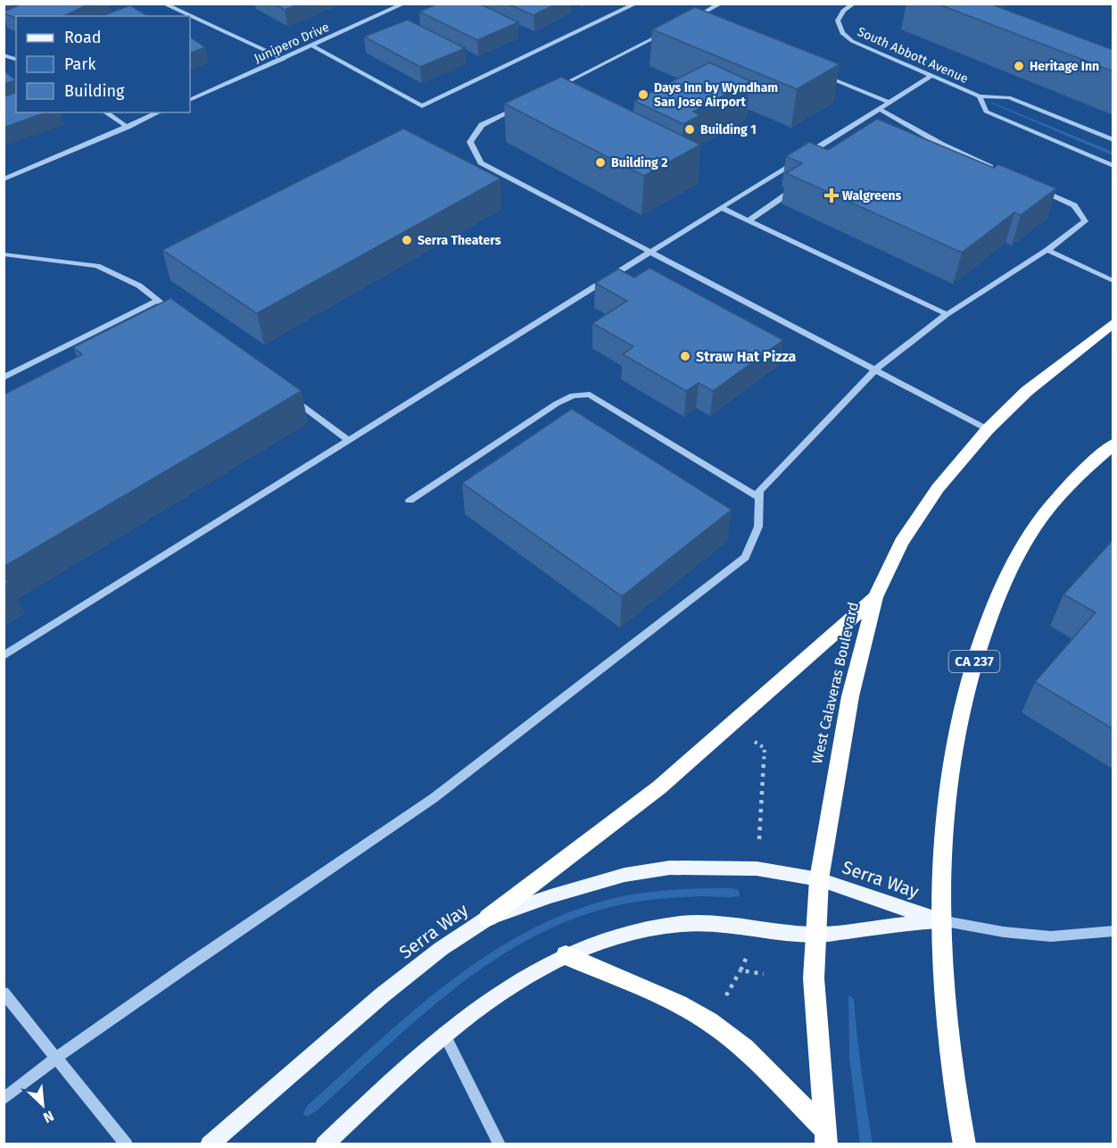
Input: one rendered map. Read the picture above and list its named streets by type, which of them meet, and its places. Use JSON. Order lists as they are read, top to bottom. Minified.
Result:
{"streets":{"highway":["CA 237","West Calaveras Boulevard"],"main road":["Serra Way"],"street":["Junipero Drive","South Abbott Avenue"]},"crossings":[["CA 237","Serra Way"],["West Calaveras Boulevard","Serra Way"]],"places":{"other":["Heritage Inn","Days Inn by Wyndham San Jose Airport","Building 1","Building 2","Serra Theaters","Straw Hat Pizza"],"health":["Walgreens"]},"legend":["Road","Park","Building"],"north":"bottom right"}
